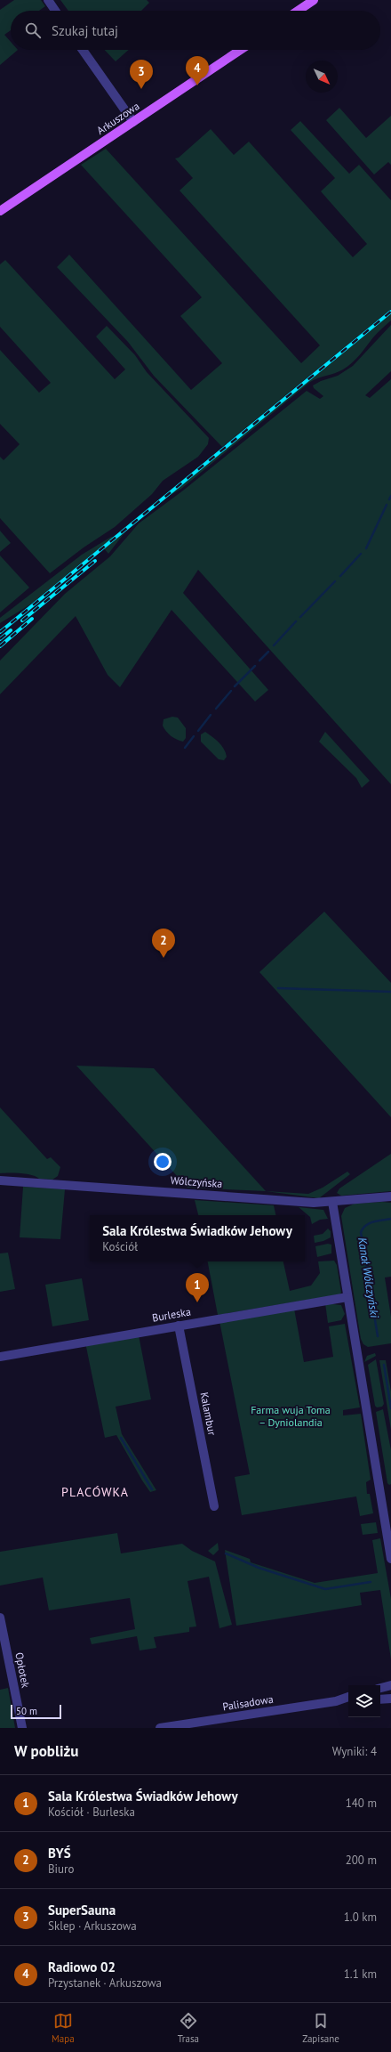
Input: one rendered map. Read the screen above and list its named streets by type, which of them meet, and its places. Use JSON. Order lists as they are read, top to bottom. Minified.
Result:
{"streets":{"main road":["Arkuszowa"],"street":["Wólczyńska","Burleska","Kalambur","Opłotek","Palisadowa"]},"crossings":[["Burleska","Kalambur"]],"districts":["PLACÓWKA"],"water":["Kanał Wólczyński"],"parks":["Farma wuja Toma – Dyniolandia"],"scale_bar":"50 m","north":"bottom right","page":{"search":"Szukaj tutaj","pins":["4","3","2","1"],"popup":["Sala Królestwa Świadków Jehowy","Kościół"],"scale":"50 m","heading":["W pobliżu","Wyniki: 4"],"list":[{"mark":"1","name":"Sala Królestwa Świadków Jehowy","note":"Kościół · Burleska","value":"140 m"},{"mark":"2","name":"BYŚ","note":"Biuro","value":"200 m"},{"mark":"3","name":"SuperSauna","note":"Sklep · Arkuszowa","value":"1.0 km"},{"mark":"4","name":"Radiowo 02","note":"Przystanek · Arkuszowa","value":"1.1 km"}],"nav":["Mapa","Trasa","Zapisane"]}}
